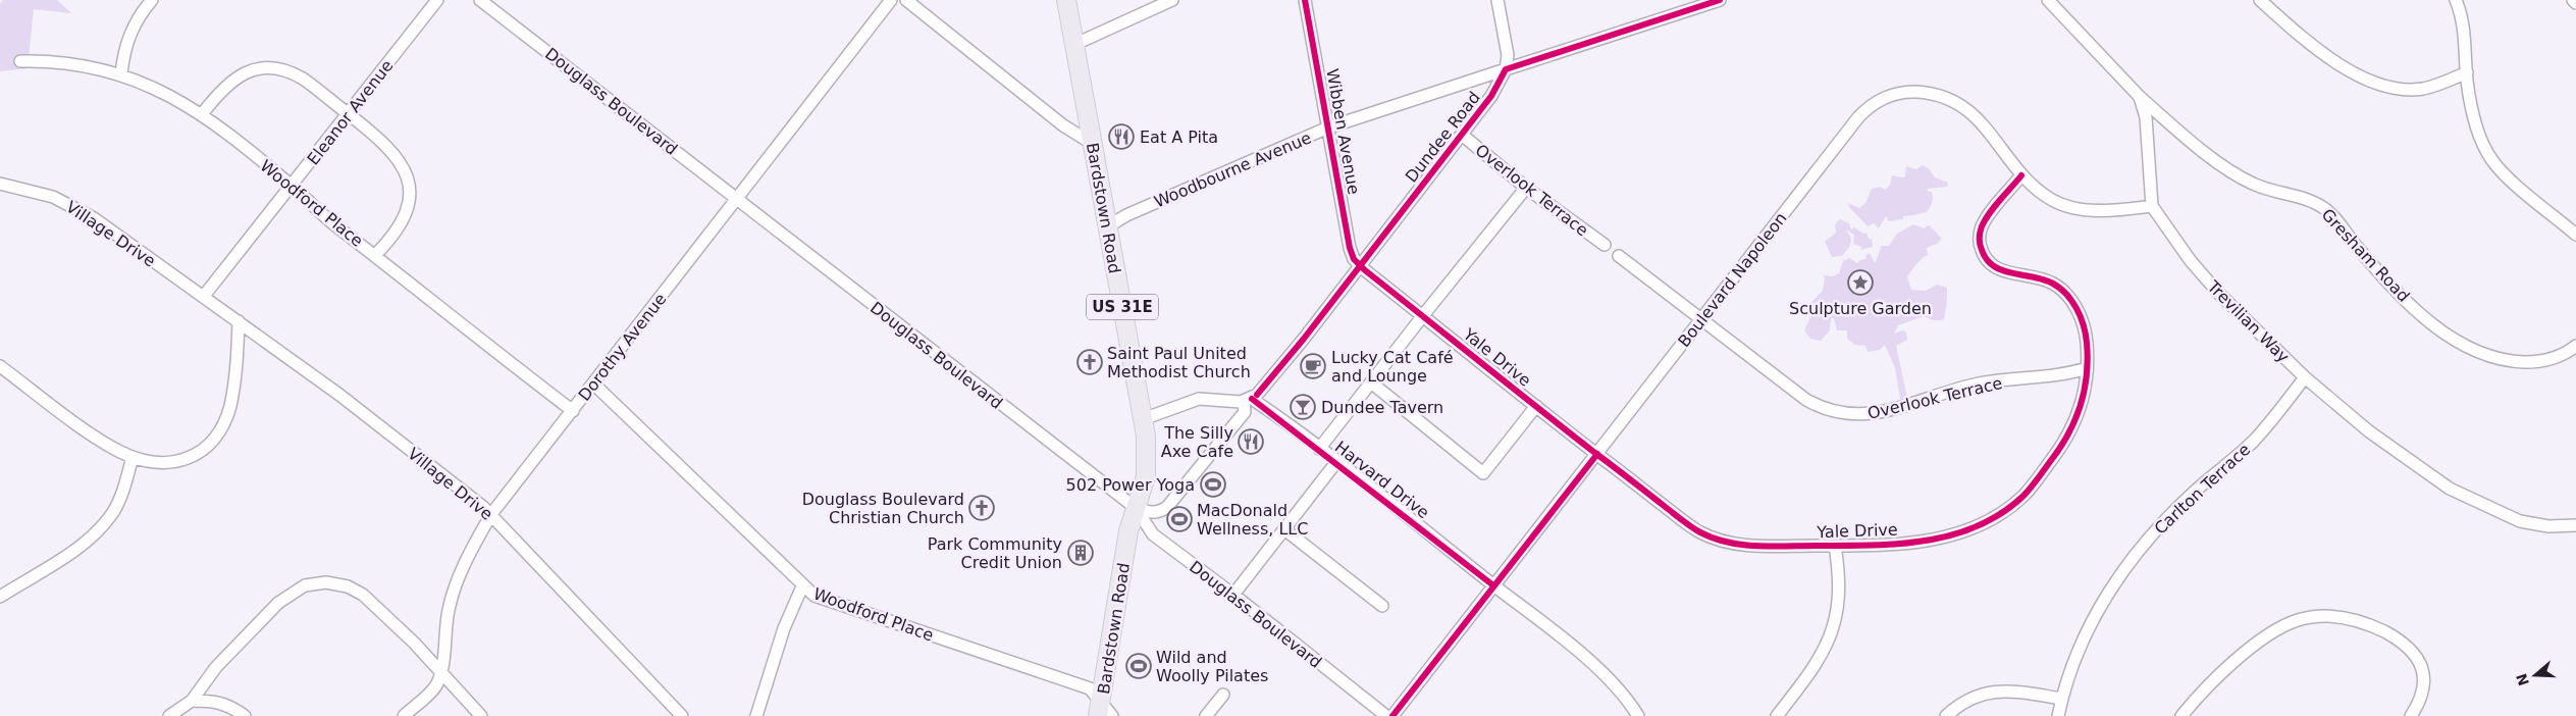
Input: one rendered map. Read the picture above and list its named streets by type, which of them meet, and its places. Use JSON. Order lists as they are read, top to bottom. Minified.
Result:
{"streets":{"main road":["Bardstown Road","US 31E"],"street":["Douglass Boulevard","Eleanor Avenue","Wibben Avenue","Dundee Road","Woodbourne Avenue","Overlook Terrace","Woodford Place","Village Drive","Gresham Road","Boulevard Napoleon","Trevilian Way","Dorothy Avenue","Yale Drive","Harvard Drive","Carlton Terrace"]},"crossings":[["Douglass Boulevard","Dundee Road"],["Douglass Boulevard","Bardstown Road"],["Douglass Boulevard","Dorothy Avenue"],["Eleanor Avenue","Woodford Place"],["Eleanor Avenue","Village Drive"],["Wibben Avenue","Dundee Road"],["Wibben Avenue","Woodbourne Avenue"],["Wibben Avenue","Yale Drive"],["Dundee Road","Woodbourne Avenue"],["Dundee Road","Overlook Terrace"],["Dundee Road","Bardstown Road"],["Dundee Road","Yale Drive"],["Dundee Road","Harvard Drive"],["Woodbourne Avenue","Bardstown Road"],["Overlook Terrace","Boulevard Napoleon"],["Overlook Terrace","Yale Drive"],["Woodford Place","Bardstown Road"],["Woodford Place","Dorothy Avenue"],["Village Drive","Dorothy Avenue"],["Boulevard Napoleon","Trevilian Way"],["Boulevard Napoleon","Yale Drive"],["Boulevard Napoleon","Harvard Drive"],["Trevilian Way","Carlton Terrace"]],"places":{"restaurant":["Eat A Pita","The Silly Axe Cafe"],"place":["Sculpture Garden"],"church":["Saint Paul United Methodist Church","Douglass Boulevard Christian Church"],"cafe":["Lucky Cat Café and Lounge"],"bar":["Dundee Tavern"],"sports":["502 Power Yoga","MacDonald Wellness, LLC","Wild and Woolly Pilates"],"building":["Park Community Credit Union"]},"north":"left"}
